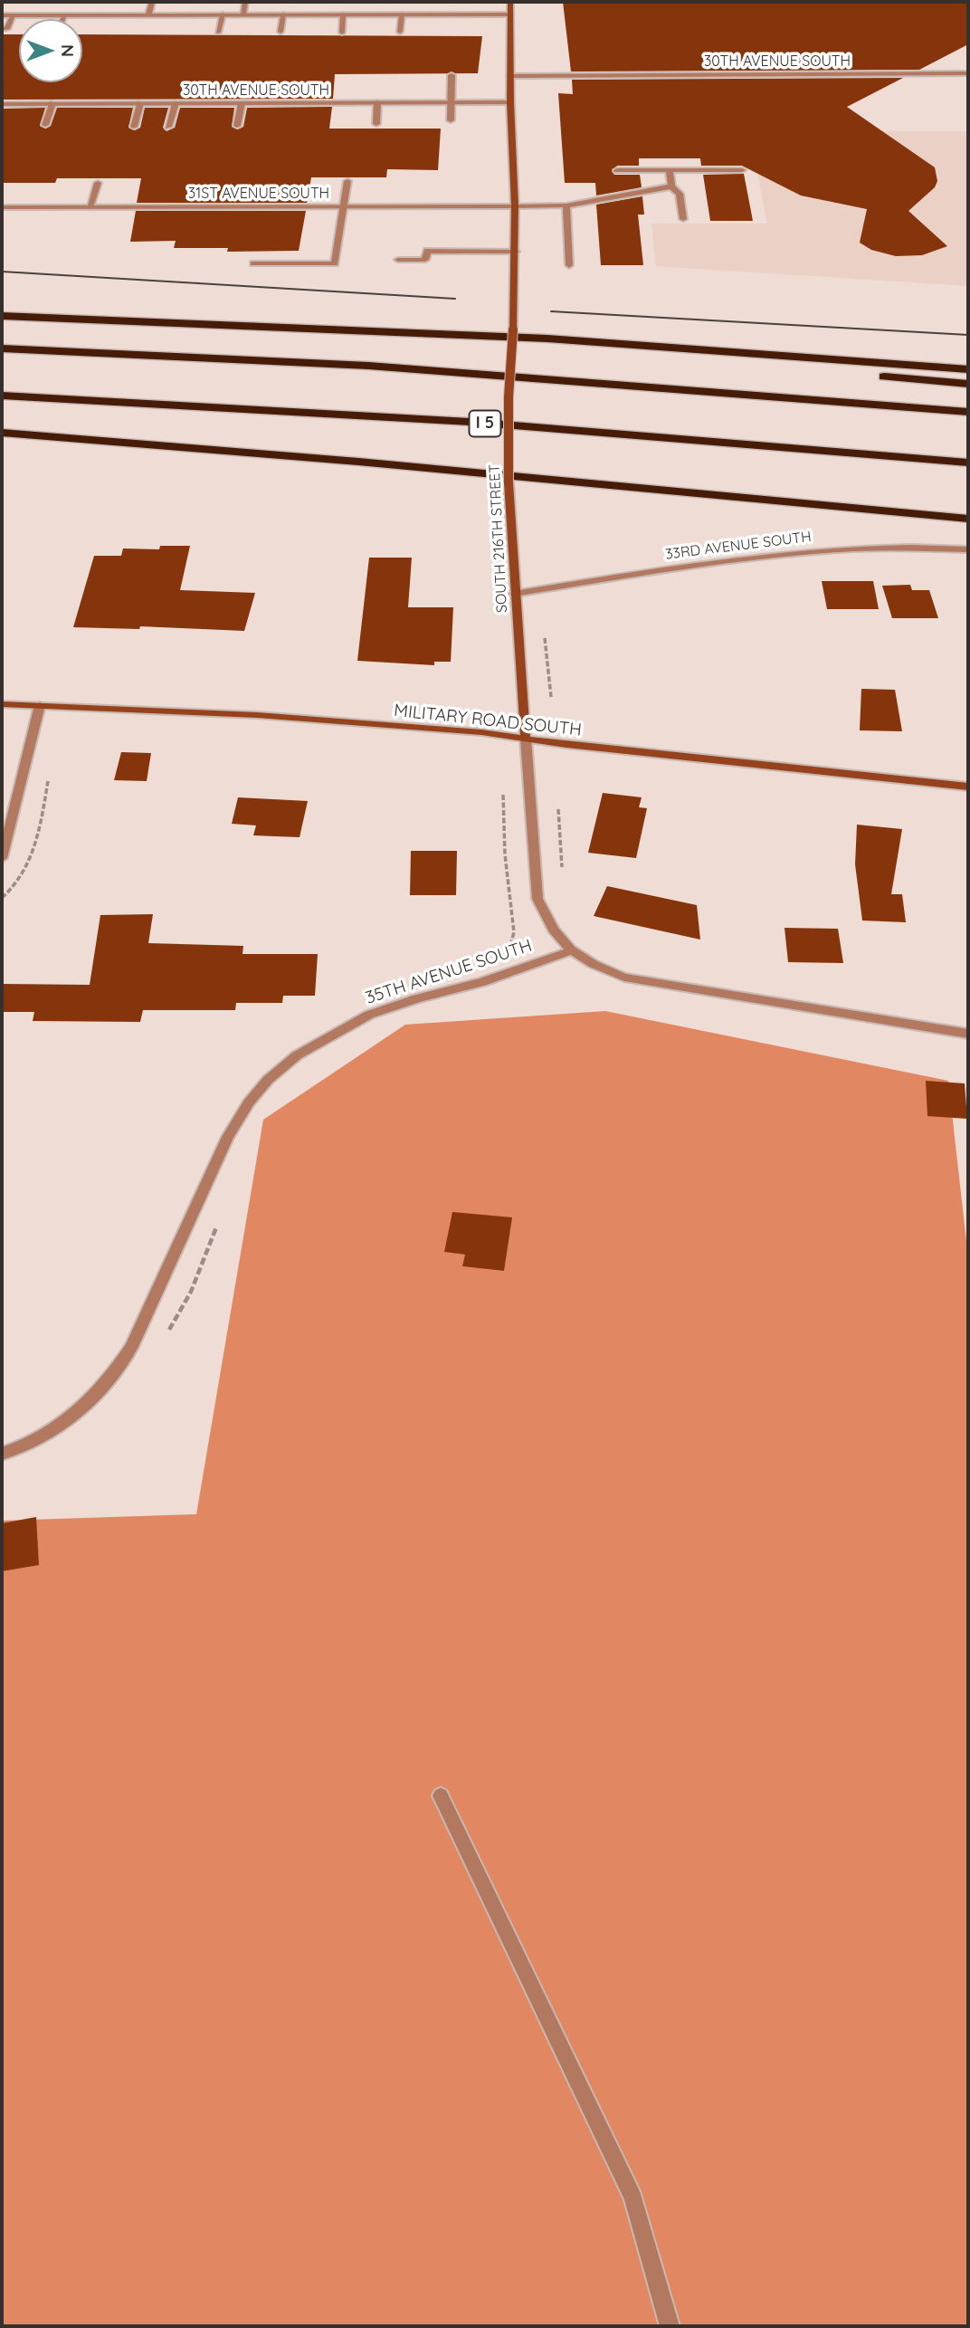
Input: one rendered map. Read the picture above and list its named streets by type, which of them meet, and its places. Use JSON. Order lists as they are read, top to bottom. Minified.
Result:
{"streets":{"highway":["I 5"],"main road":["SOUTH 216TH STREET","MILITARY ROAD SOUTH"],"street":["30TH AVENUE SOUTH","31ST AVENUE SOUTH","33RD AVENUE SOUTH","35TH AVENUE SOUTH"]},"crossings":[["30TH AVENUE SOUTH","SOUTH 216TH STREET"],["31ST AVENUE SOUTH","SOUTH 216TH STREET"],["SOUTH 216TH STREET","33RD AVENUE SOUTH"],["SOUTH 216TH STREET","MILITARY ROAD SOUTH"],["SOUTH 216TH STREET","35TH AVENUE SOUTH"]],"north":"right"}
